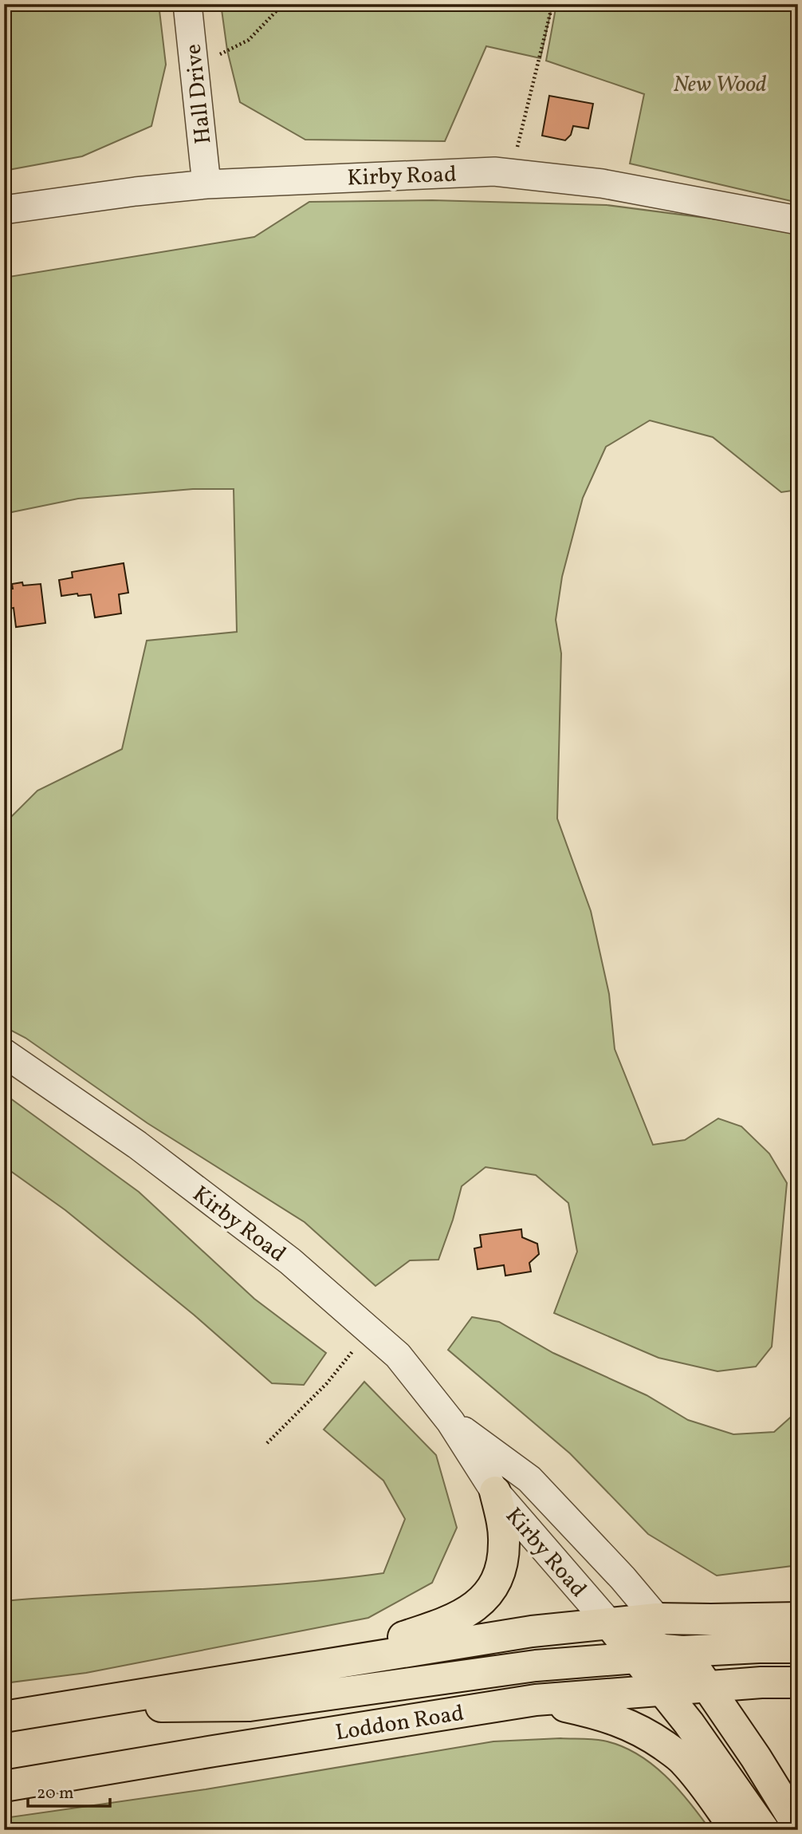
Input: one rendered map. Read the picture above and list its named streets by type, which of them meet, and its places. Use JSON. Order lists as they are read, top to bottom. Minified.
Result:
{"streets":{"main road":["Loddon Road"],"street":["Hall Drive","Kirby Road"]},"crossings":[["Hall Drive","Kirby Road"],["Kirby Road","Loddon Road"]],"parks":["New Wood"],"scale_bar":"20 m"}
